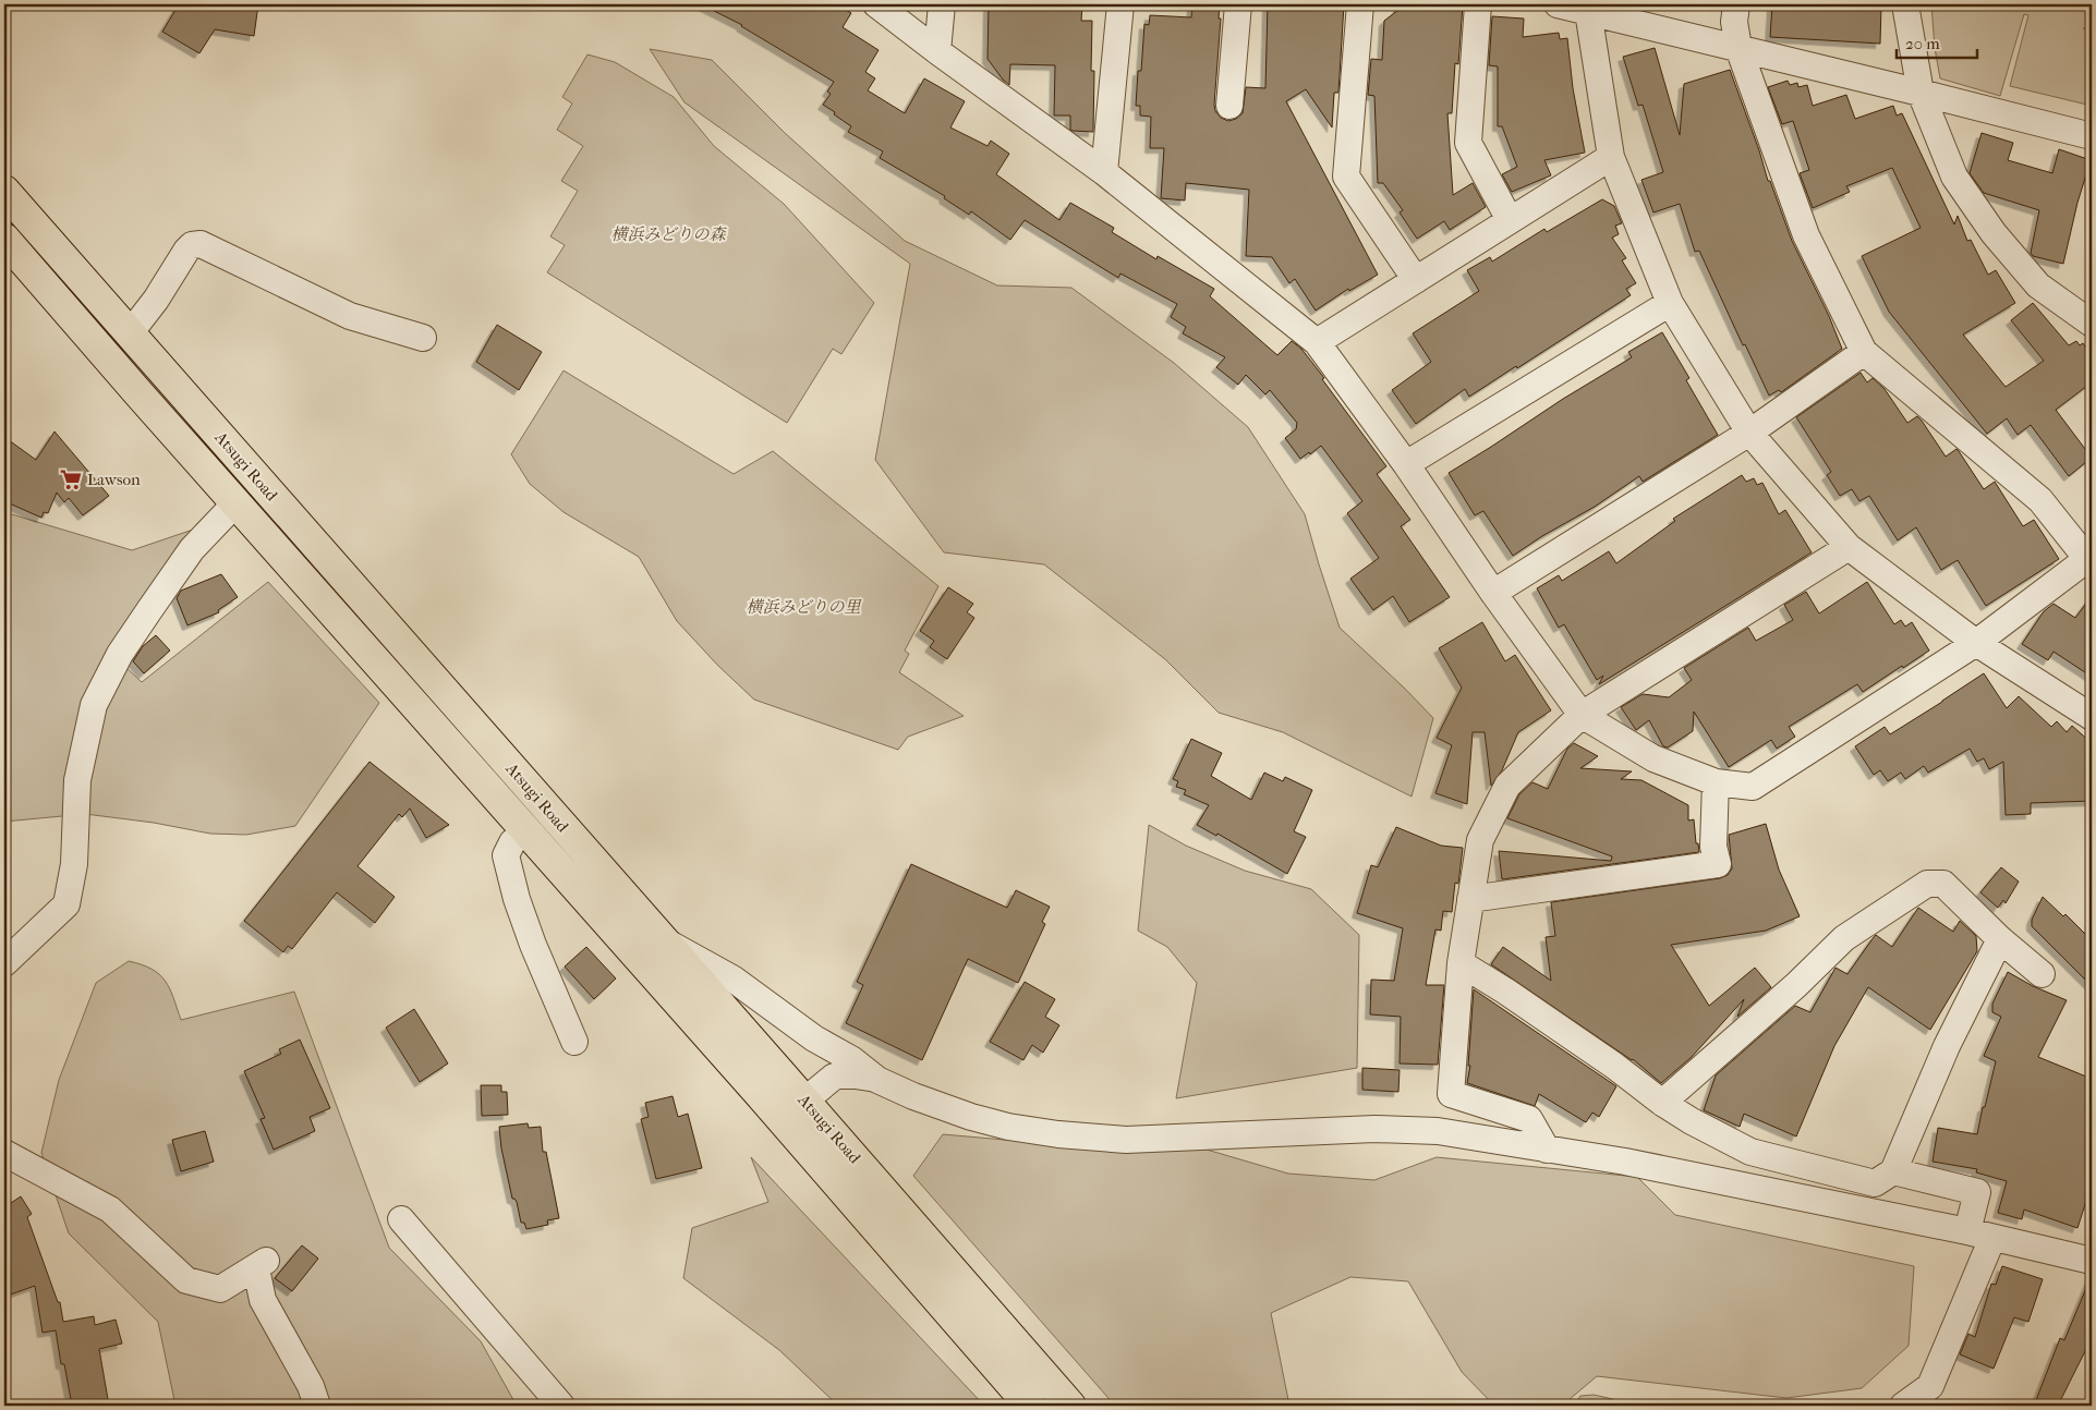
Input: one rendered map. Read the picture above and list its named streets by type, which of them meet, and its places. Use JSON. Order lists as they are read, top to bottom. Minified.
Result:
{"streets":{"highway":["Atsugi Road"]},"parks":["横浜みどりの森","横浜みどりの里"],"places":{"supermarket":["Lawson"]},"scale_bar":"20 m"}
